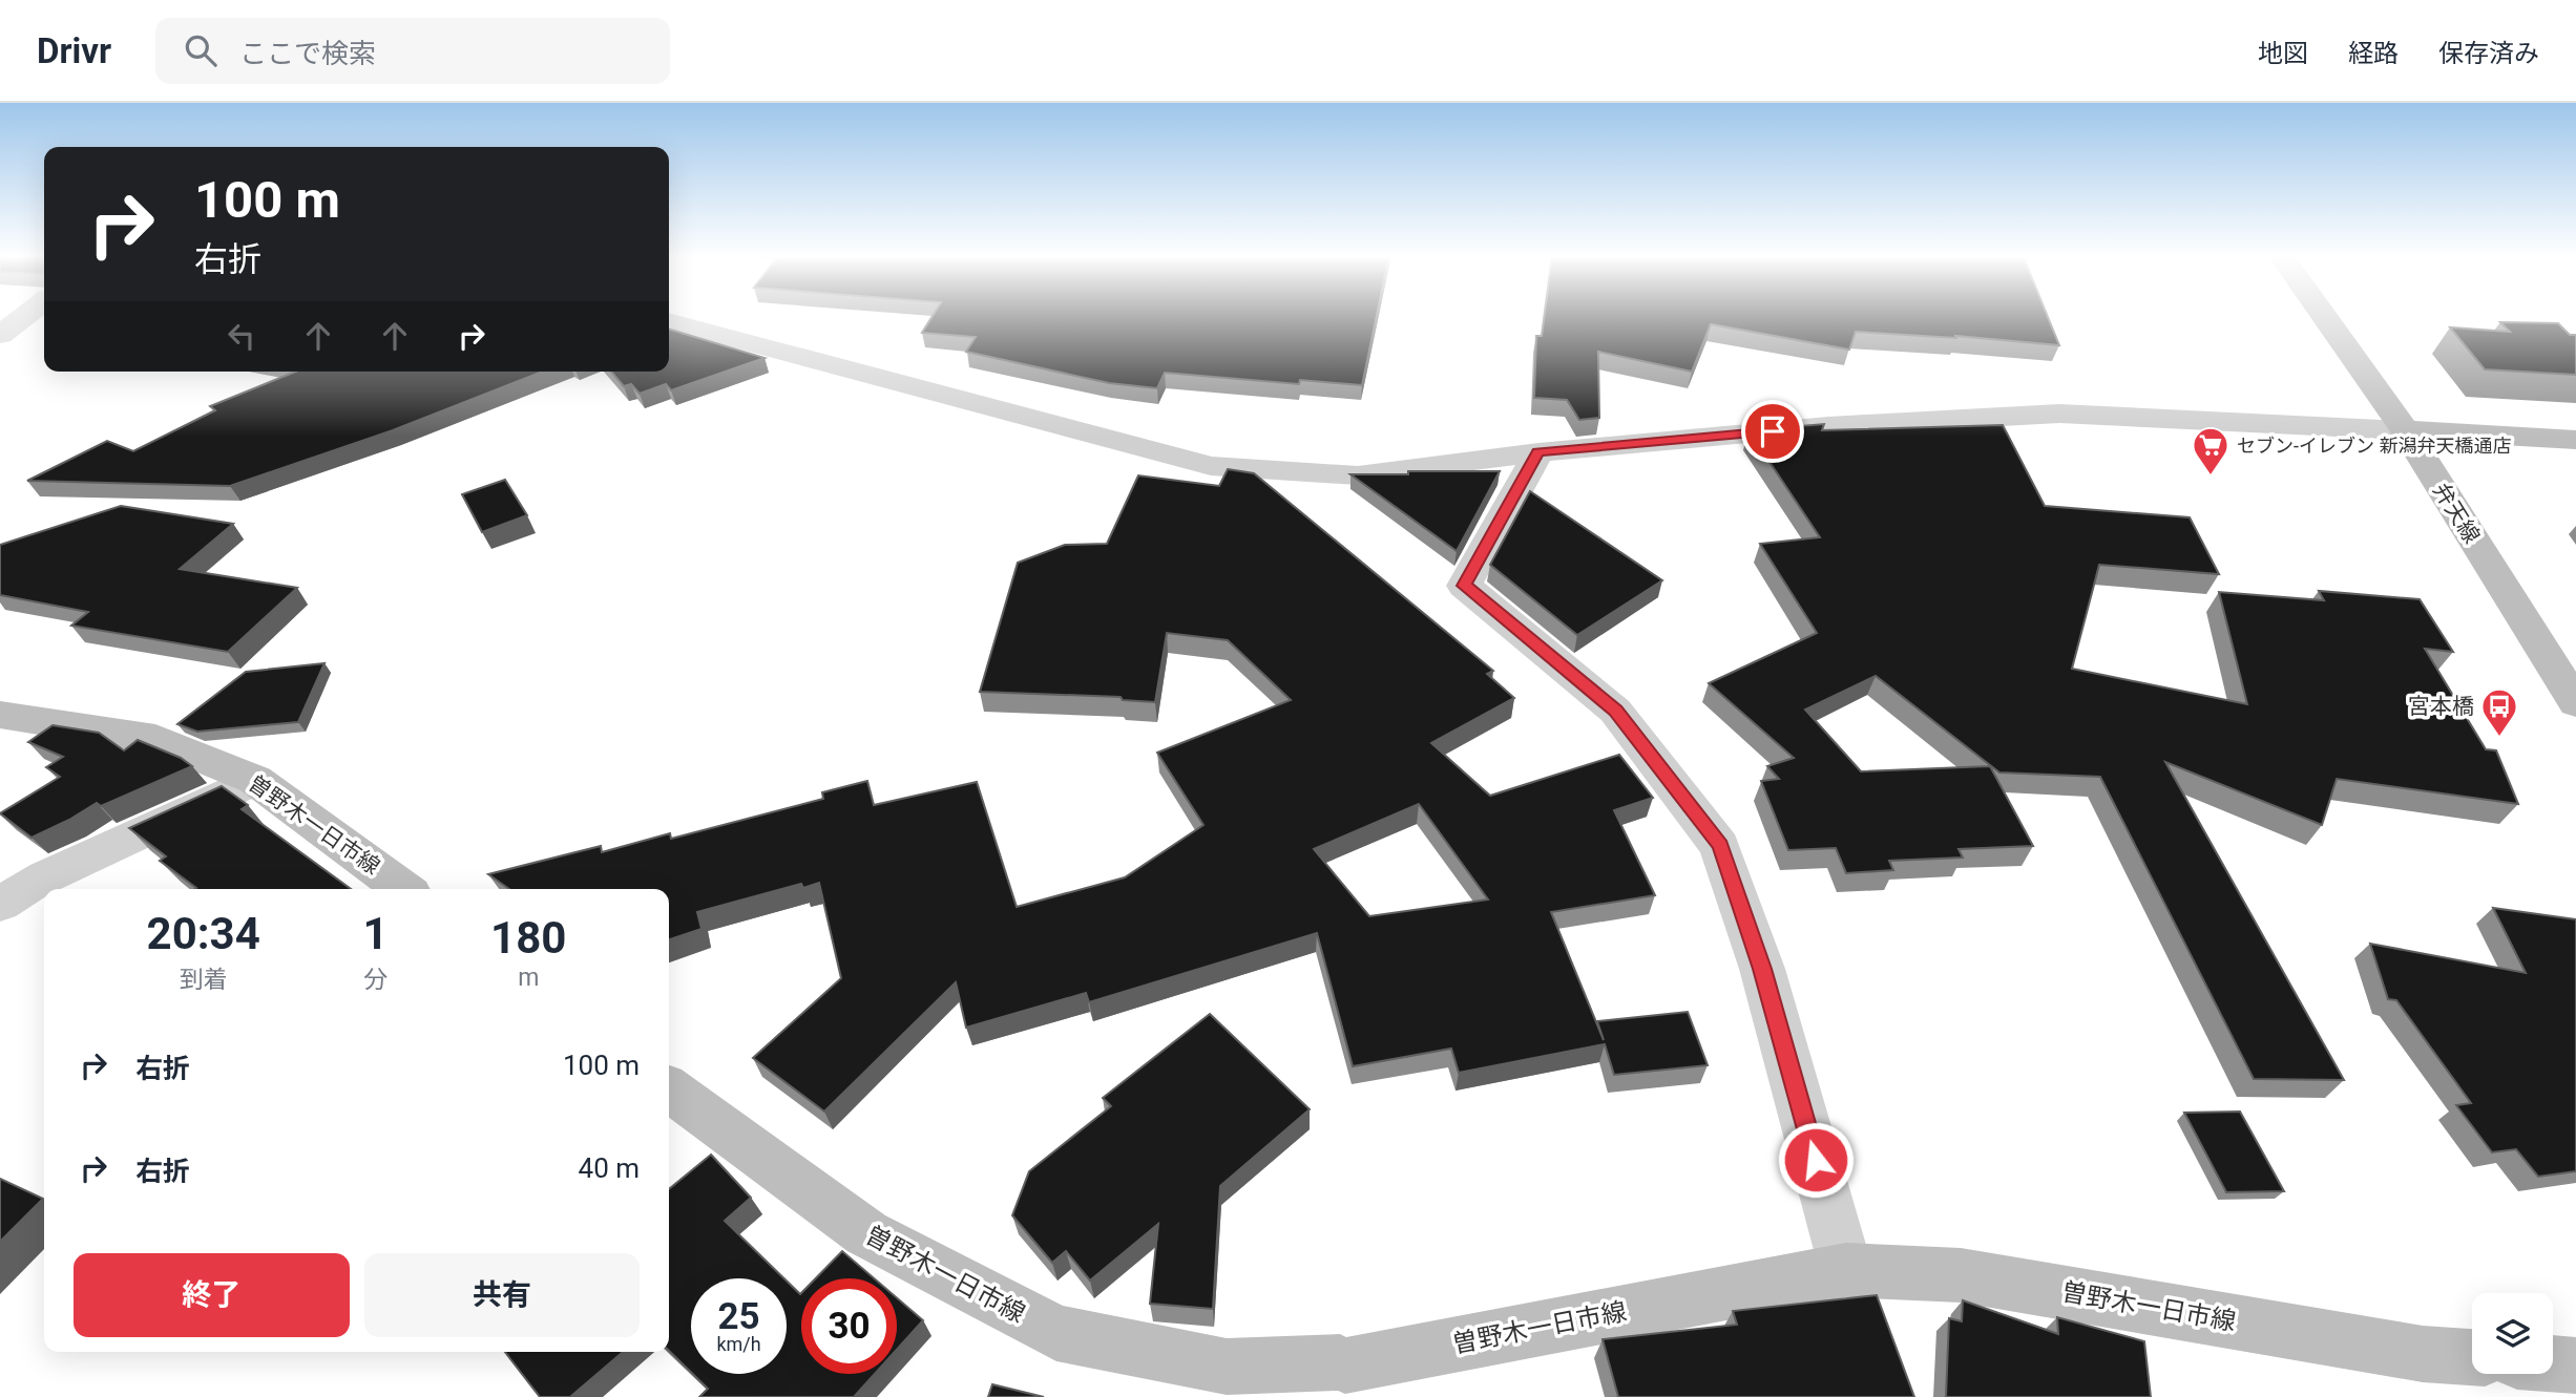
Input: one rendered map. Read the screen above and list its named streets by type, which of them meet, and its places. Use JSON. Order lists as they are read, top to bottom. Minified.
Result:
{"streets":{"main road":["弁天線","曽野木一日市線"]},"places":{"supermarket":["セブン-イレブン 新潟弁天橋通店"],"bus stop":["宮本橋"]},"page":{"header":"Drivr","search":"ここで検索","nav":["地図","経路","保存済み"],"turn":["100 m","右折"],"eta":["20:34","到着","1","分","180","m"],"list":[{"name":"右折","value":"100 m"},{"name":"右折","value":"40 m"}],"buttons":["終了","共有"],"speed":"25 km/h","limit":"30"}}
